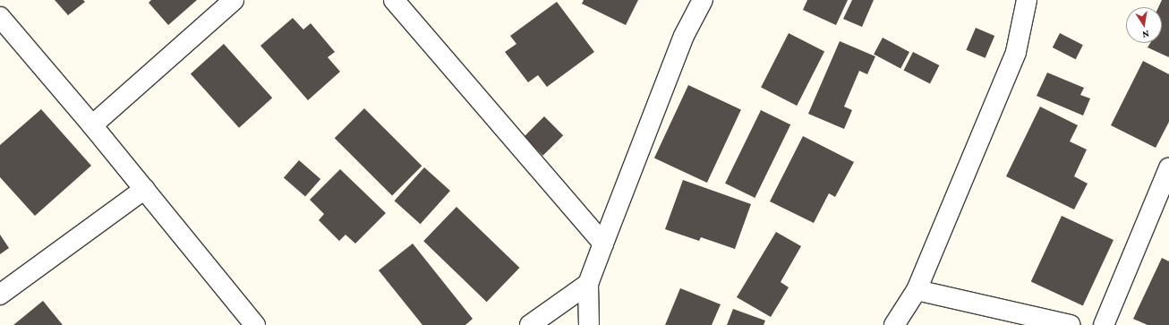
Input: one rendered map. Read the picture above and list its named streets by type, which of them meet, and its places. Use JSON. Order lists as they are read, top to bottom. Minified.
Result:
{"north":"bottom"}
